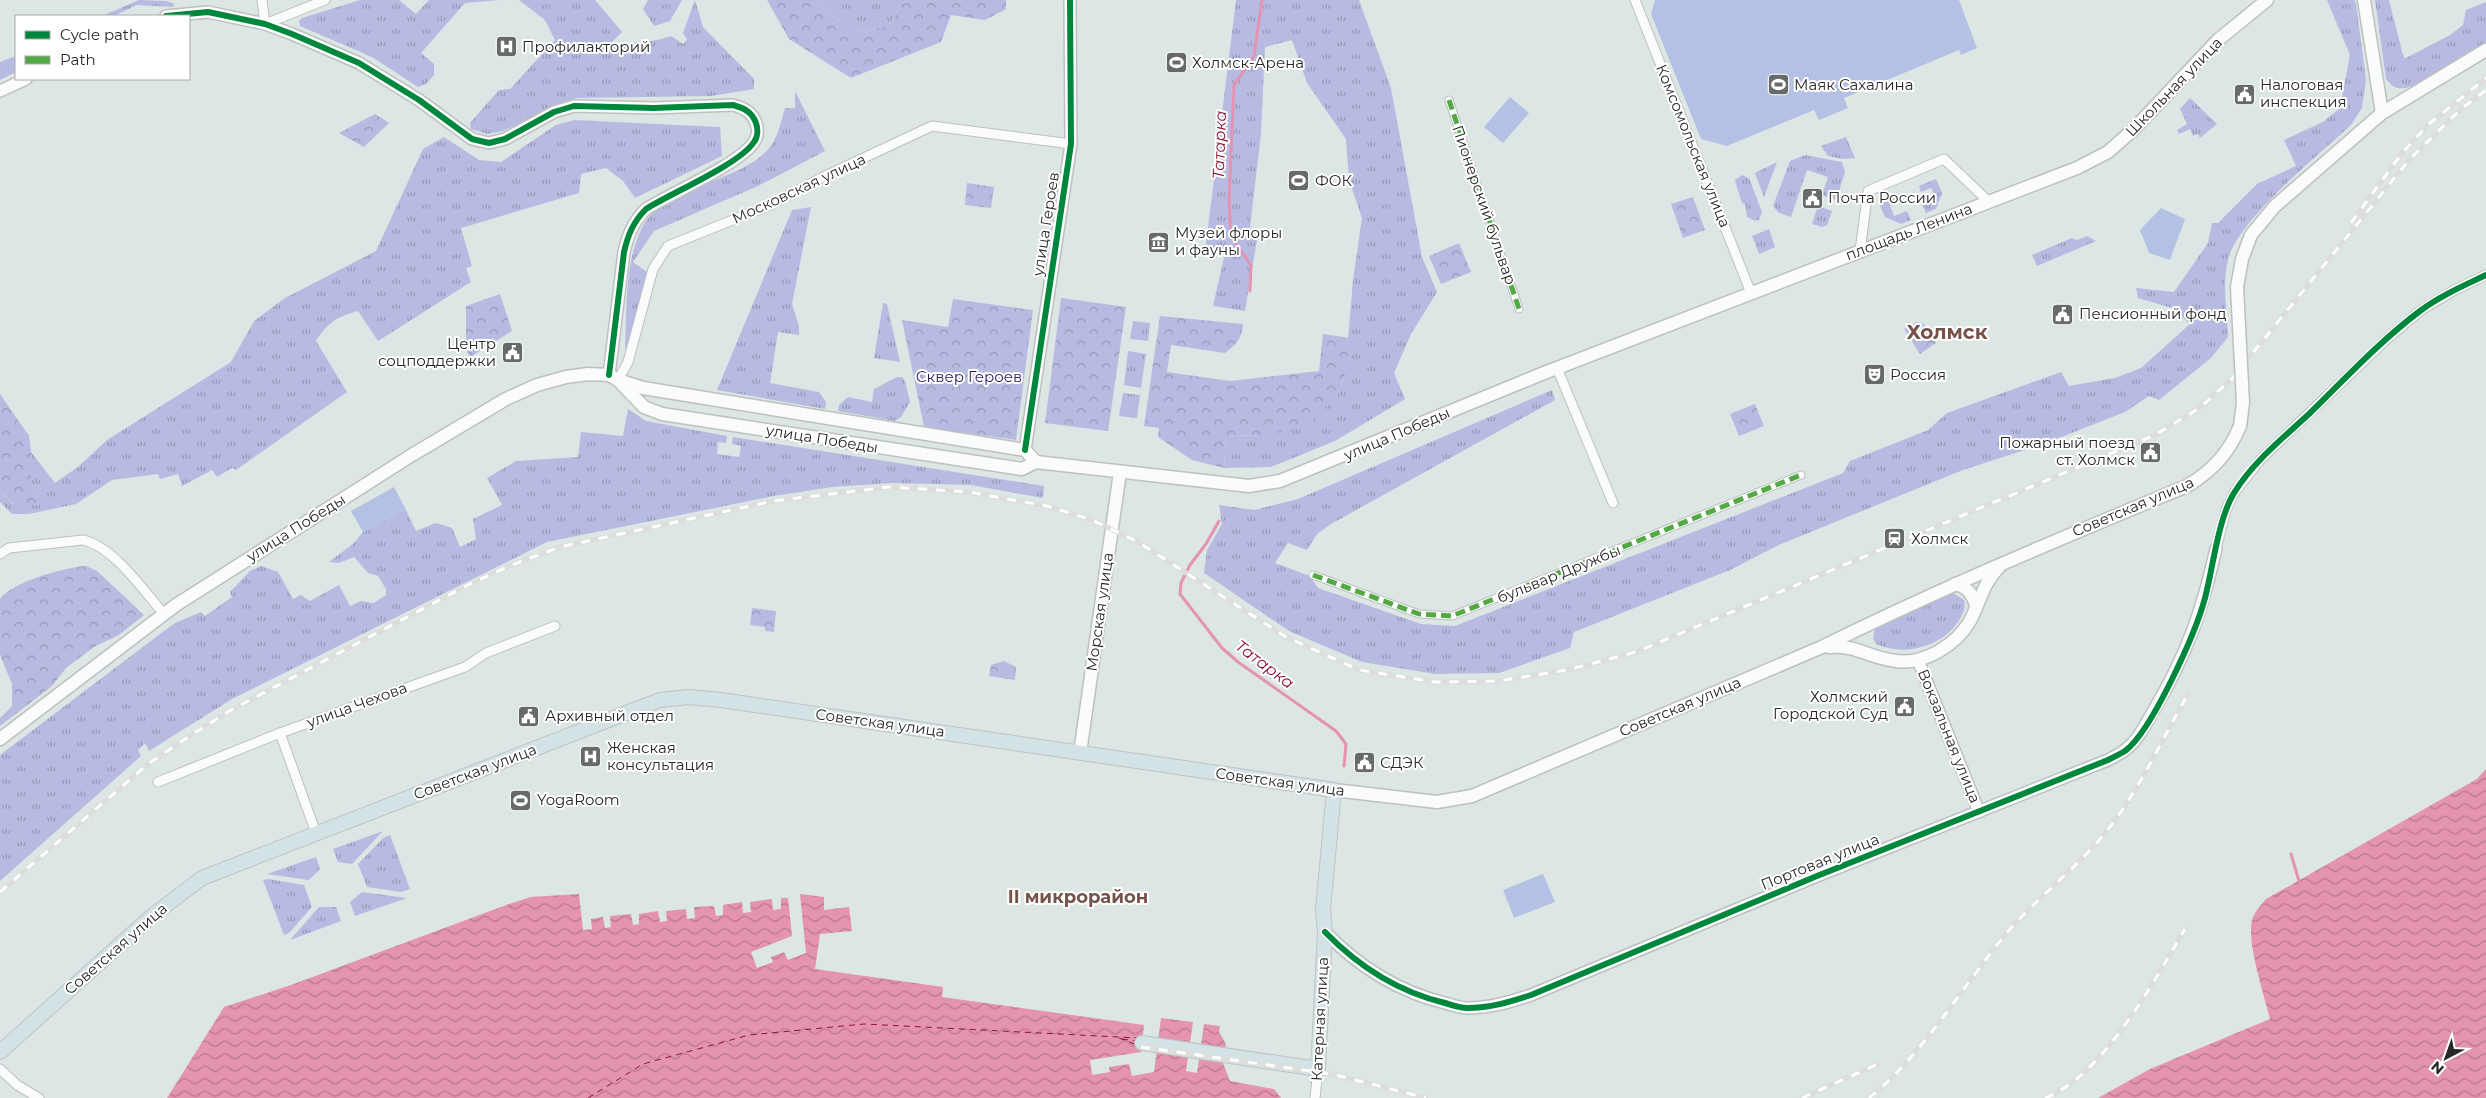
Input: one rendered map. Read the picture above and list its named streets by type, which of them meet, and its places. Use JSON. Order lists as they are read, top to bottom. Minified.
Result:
{"streets":{"main road":["Школьная улица","площадь Ленина","улица Победы","Советская улица","Морская улица","Катерная улица"],"street":["Комсомольская улица","Московская улица","Пионерский бульвар","улица Героев","бульвар Дружбы","улица Чехова","Вокзальная улица","Портовая улица"]},"crossings":[["Школьная улица","площадь Ленина"],["Комсомольская улица","площадь Ленина"],["Комсомольская улица","улица Победы"],["Московская улица","улица Героев"],["Московская улица","улица Победы"],["улица Героев","улица Победы"],["площадь Ленина","улица Победы"],["улица Победы","Морская улица"],["Советская улица","Морская улица"],["Советская улица","Вокзальная улица"],["Советская улица","Катерная улица"],["Вокзальная улица","Портовая улица"],["Портовая улица","Катерная улица"]],"districts":["Холмск","II микрорайон"],"water":["Татарка"],"parks":["Сквер Героев"],"places":{"hospital":["Профилакторий","Женская консультация"],"sports":["Холмск-Арена","Маяк Сахалина","ФОК","YogaRoom"],"public building":["Налоговая инспекция","Почта России","Пенсионный фонд","Центр соцподдержки","Пожарный поезд ст. Холмск","Холмский Городской Суд","Архивный отдел","СДЭК"],"museum":["Музей флоры и фауны"],"theatre":["Россия"],"station":["Холмск"]},"legend":["Cycle path","Path"],"north":"bottom left"}
